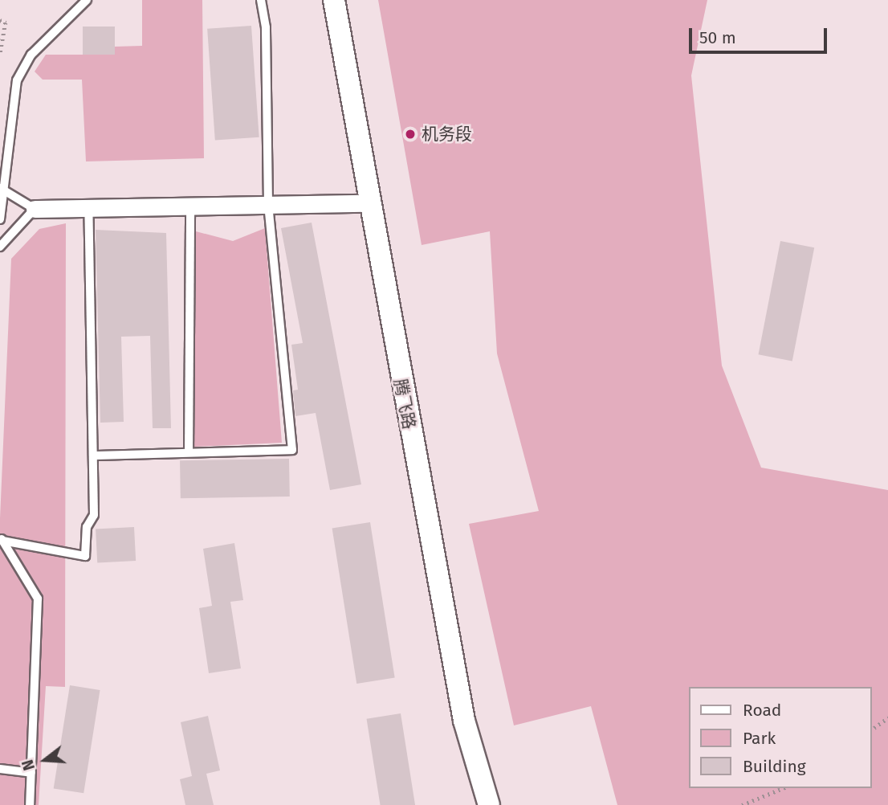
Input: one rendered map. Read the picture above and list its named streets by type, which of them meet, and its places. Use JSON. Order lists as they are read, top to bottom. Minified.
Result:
{"streets":{"street":["腾飞路"]},"places":["机务段"],"legend":["Road","Park","Building"],"scale_bar":"50 m","north":"left"}
